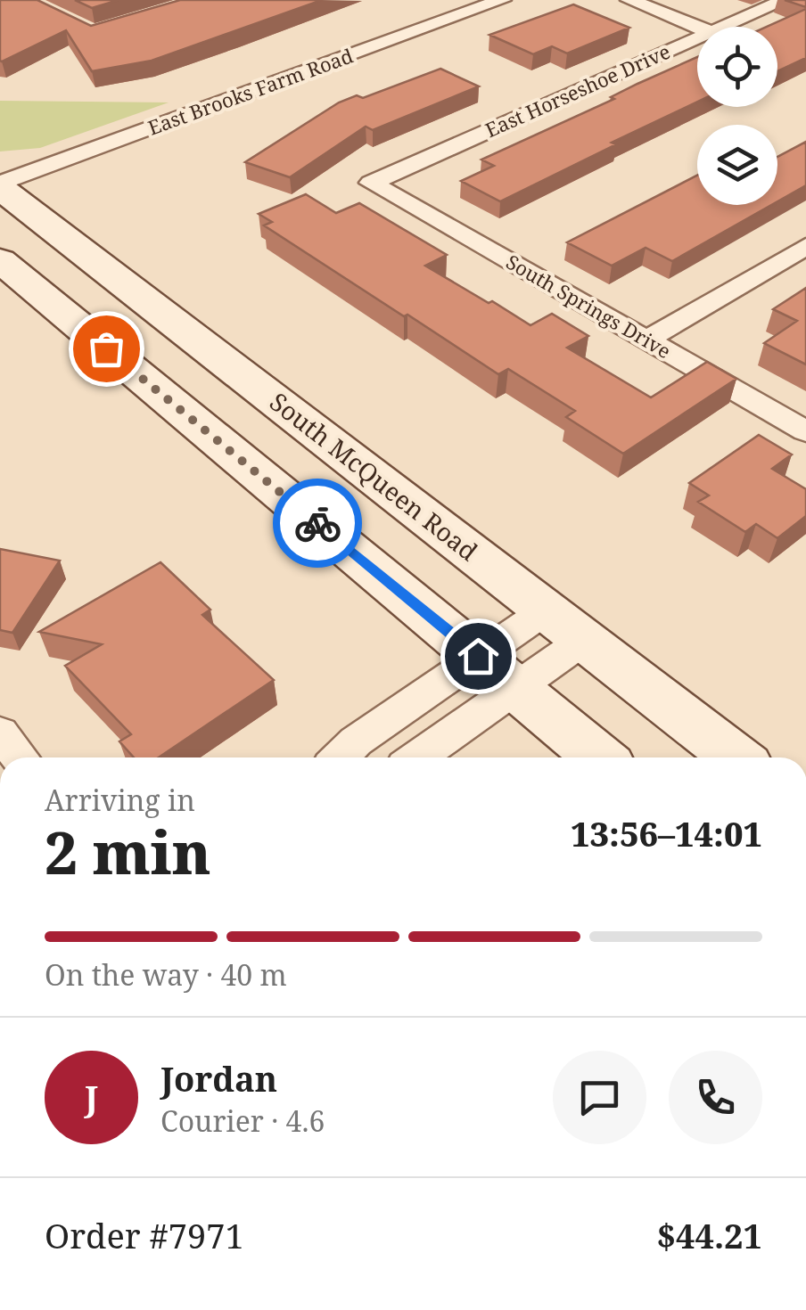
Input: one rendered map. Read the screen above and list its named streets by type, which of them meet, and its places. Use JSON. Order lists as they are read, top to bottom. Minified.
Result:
{"streets":{"main road":["South McQueen Road"],"street":["East Horseshoe Drive","East Brooks Farm Road","South Springs Drive"]},"crossings":[["East Horseshoe Drive","South Springs Drive"],["East Brooks Farm Road","South McQueen Road"]],"page":{"heading":["2 min","Arriving in","13:56–14:01"],"panel":["Jordan","Courier · 4.6","Order #7971","$44.21"],"bar":"On the way · 40 m","round":"J"}}
